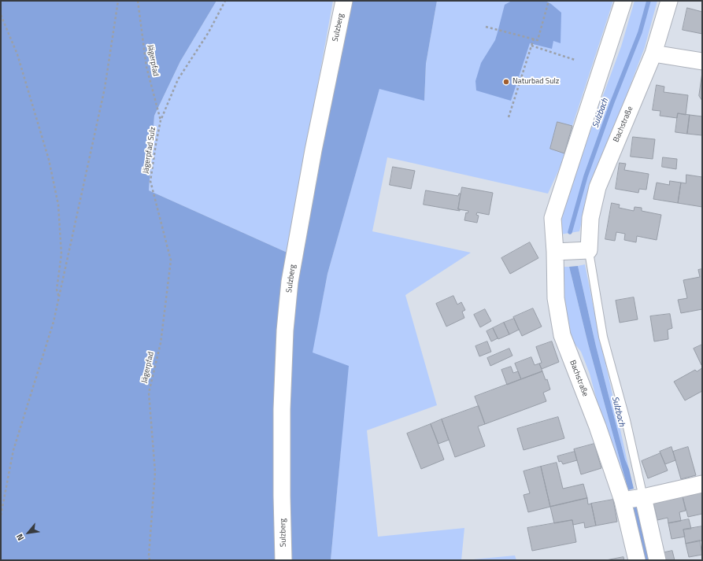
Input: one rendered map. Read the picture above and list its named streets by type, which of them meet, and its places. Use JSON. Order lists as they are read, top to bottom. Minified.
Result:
{"streets":{"street":["Sulzberg","Bachstraße"],"path":["Jägerpfad","Jägerpfad Sulz"]},"crossings":[["Jägerpfad","Jägerpfad Sulz"]],"water":["Sulzbach"],"places":["Naturbad Sulz"],"north":"bottom left"}
